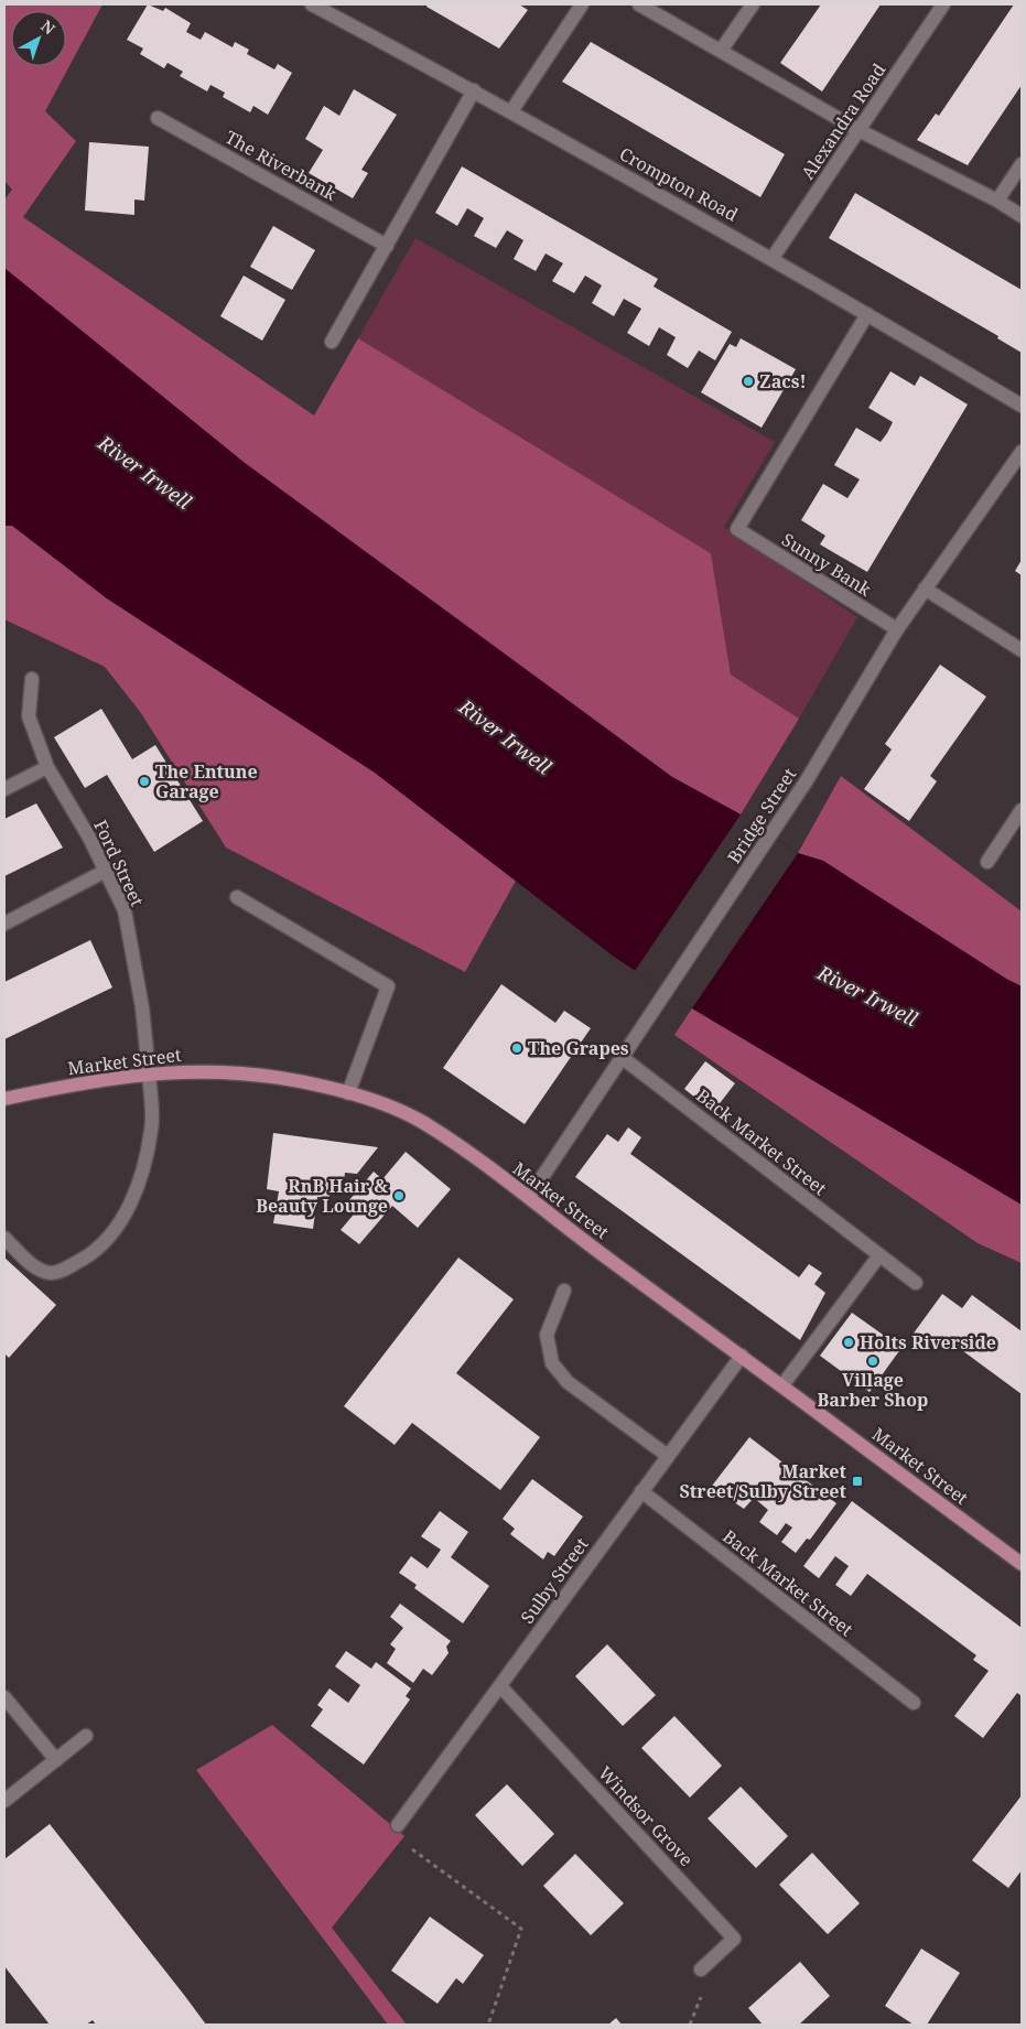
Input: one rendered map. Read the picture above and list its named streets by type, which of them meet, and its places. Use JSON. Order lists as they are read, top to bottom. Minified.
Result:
{"streets":{"main road":["Market Street"],"street":["Alexandra Road","The Riverbank","Crompton Road","Sunny Bank","Bridge Street","Ford Street","Back Market Street","Sulby Street","Windsor Grove"]},"crossings":[["Alexandra Road","Crompton Road"],["Crompton Road","Sunny Bank"],["Sunny Bank","Bridge Street"],["Bridge Street","Market Street"],["Bridge Street","Back Market Street"],["Ford Street","Market Street"],["Market Street","Sulby Street"],["Back Market Street","Sulby Street"],["Sulby Street","Windsor Grove"]],"water":["River Irwell"],"places":{"other":["Zacs!","The Entune Garage","The Grapes","RnB Hair & Beauty Lounge","Holts Riverside","Village Barber Shop"],"transit":["Market Street/Sulby Street"]},"north":"top right"}
